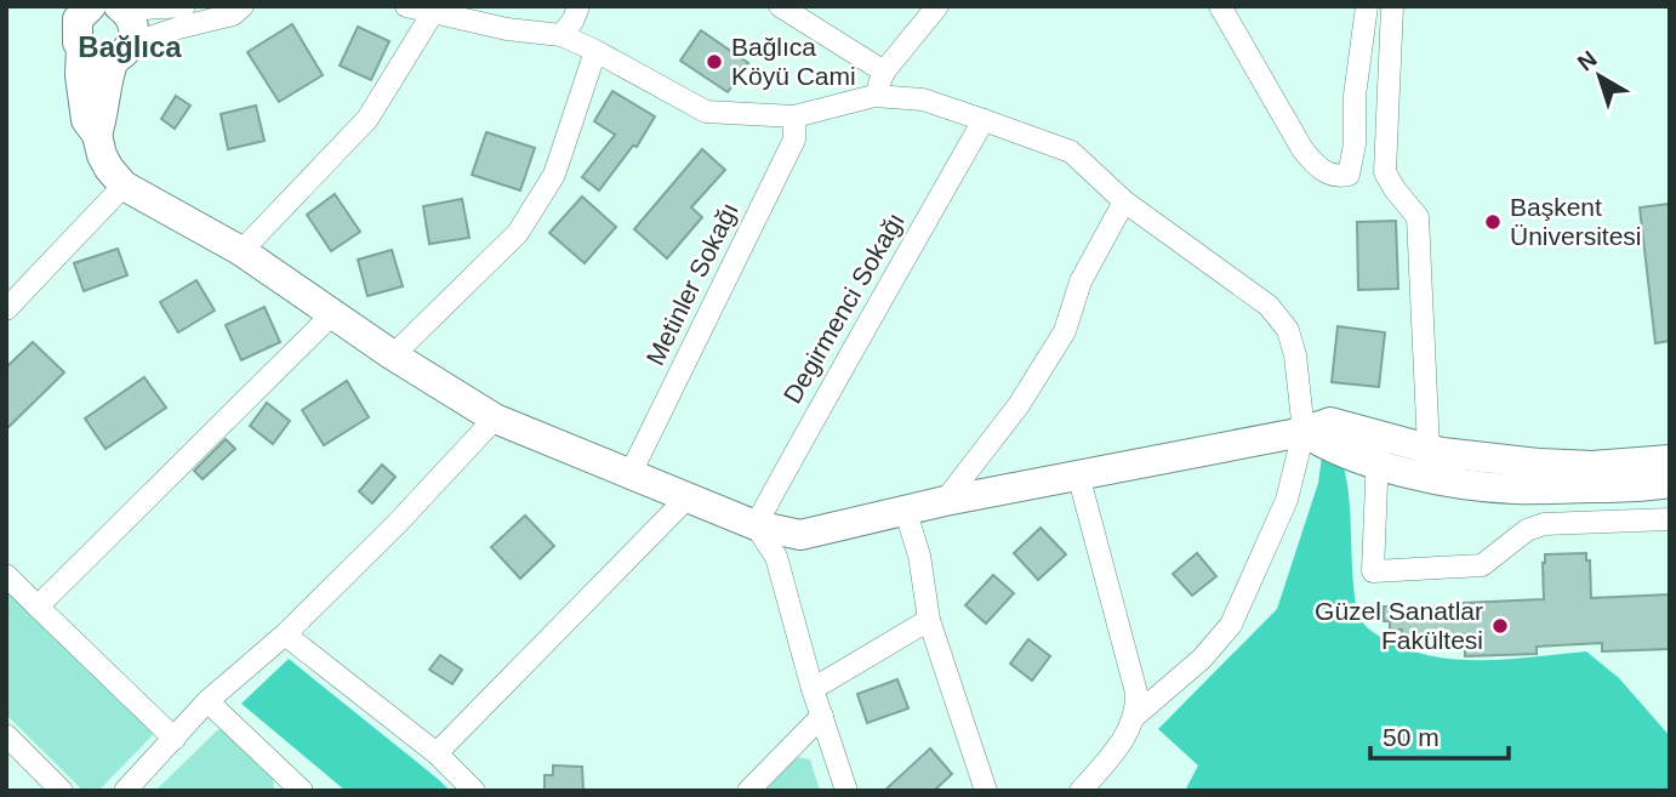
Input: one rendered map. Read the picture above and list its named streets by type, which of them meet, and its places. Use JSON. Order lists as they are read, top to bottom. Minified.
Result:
{"streets":{"street":["Metinler Sokağı","Degirmenci Sokağı"]},"districts":["Bağlıca"],"places":["Bağlıca Köyü Cami","Başkent Üniversitesi","Güzel Sanatlar Fakültesi"],"scale_bar":"50 m","north":"top left"}
